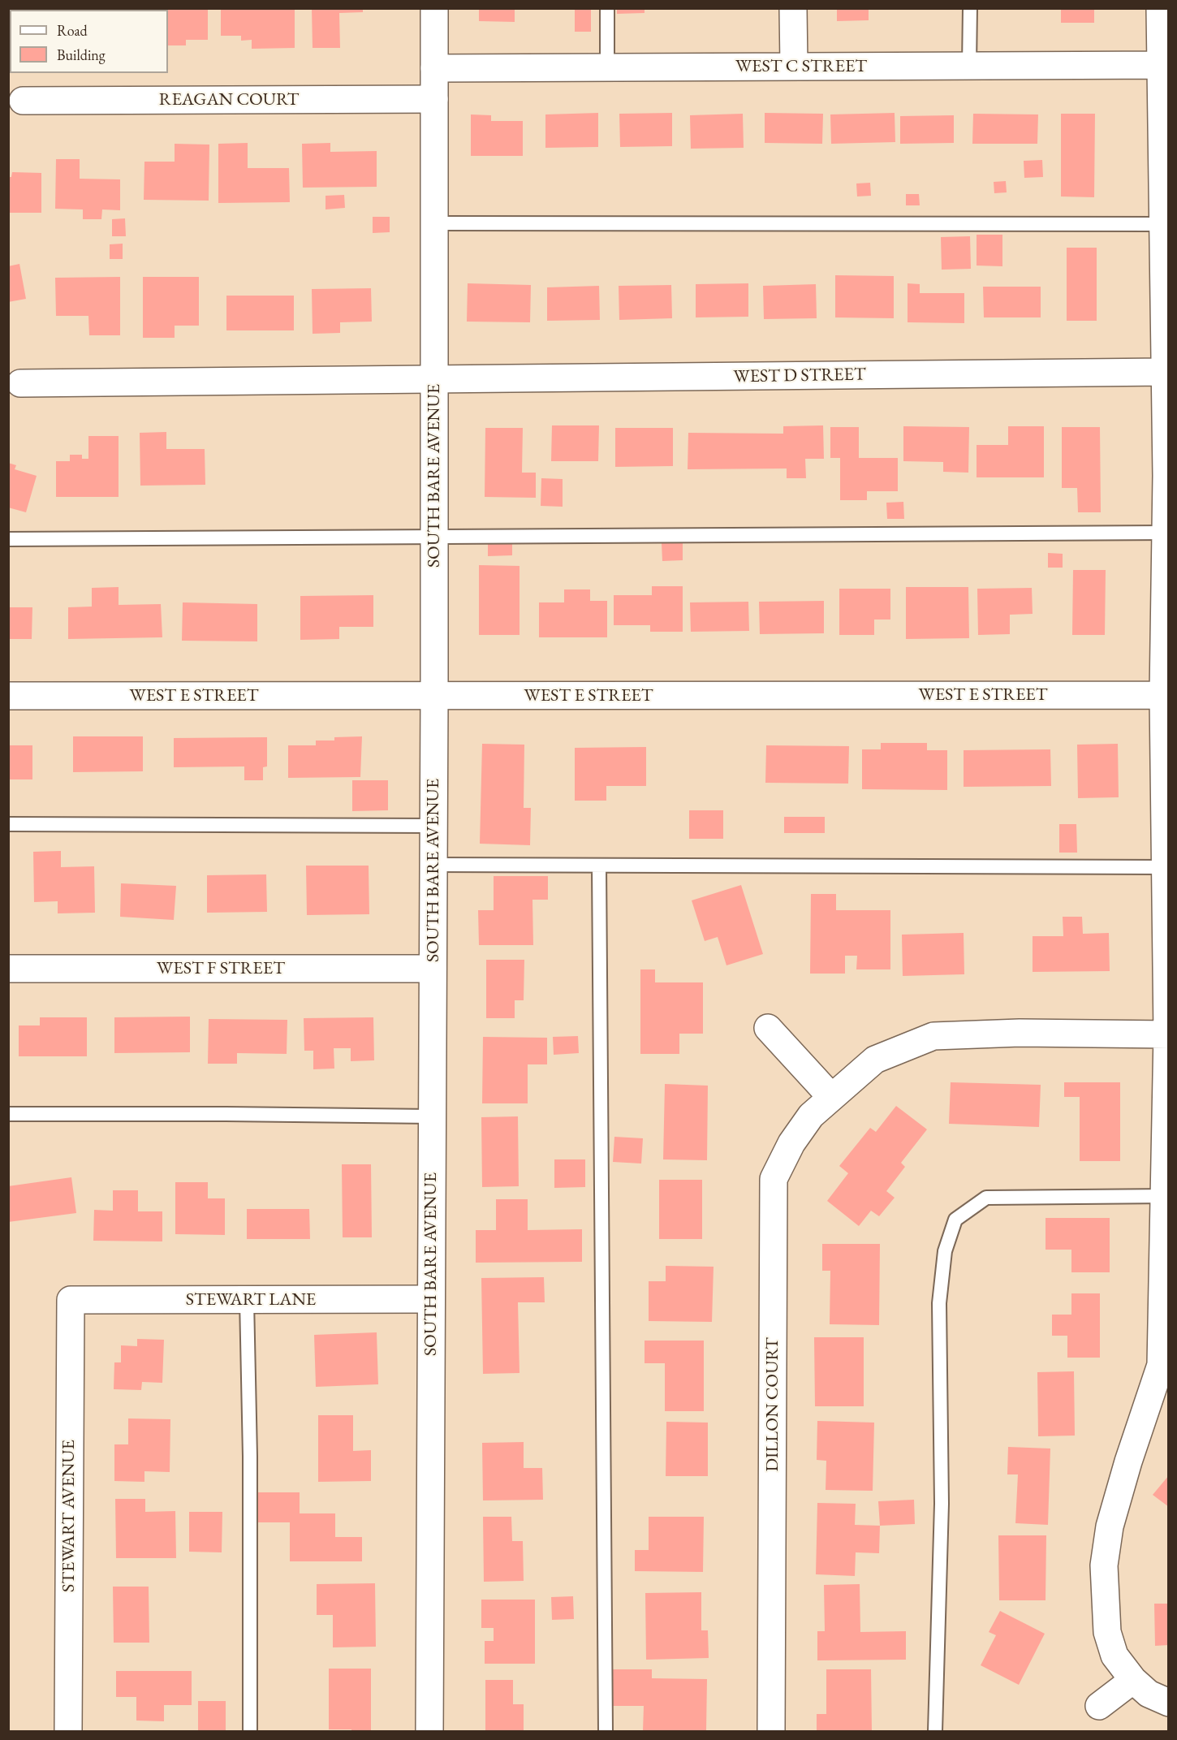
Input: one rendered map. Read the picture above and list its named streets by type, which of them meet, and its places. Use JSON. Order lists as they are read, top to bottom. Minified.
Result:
{"streets":{"street":["WEST C STREET","REAGAN COURT","WEST D STREET","SOUTH BARE AVENUE","WEST E STREET","WEST F STREET","STEWART LANE","DILLON COURT","STEWART AVENUE"]},"crossings":[["WEST C STREET","SOUTH BARE AVENUE"],["REAGAN COURT","SOUTH BARE AVENUE"],["WEST D STREET","SOUTH BARE AVENUE"],["SOUTH BARE AVENUE","WEST E STREET"],["SOUTH BARE AVENUE","WEST F STREET"],["SOUTH BARE AVENUE","STEWART LANE"],["STEWART LANE","STEWART AVENUE"]],"legend":["Road","Building"]}
